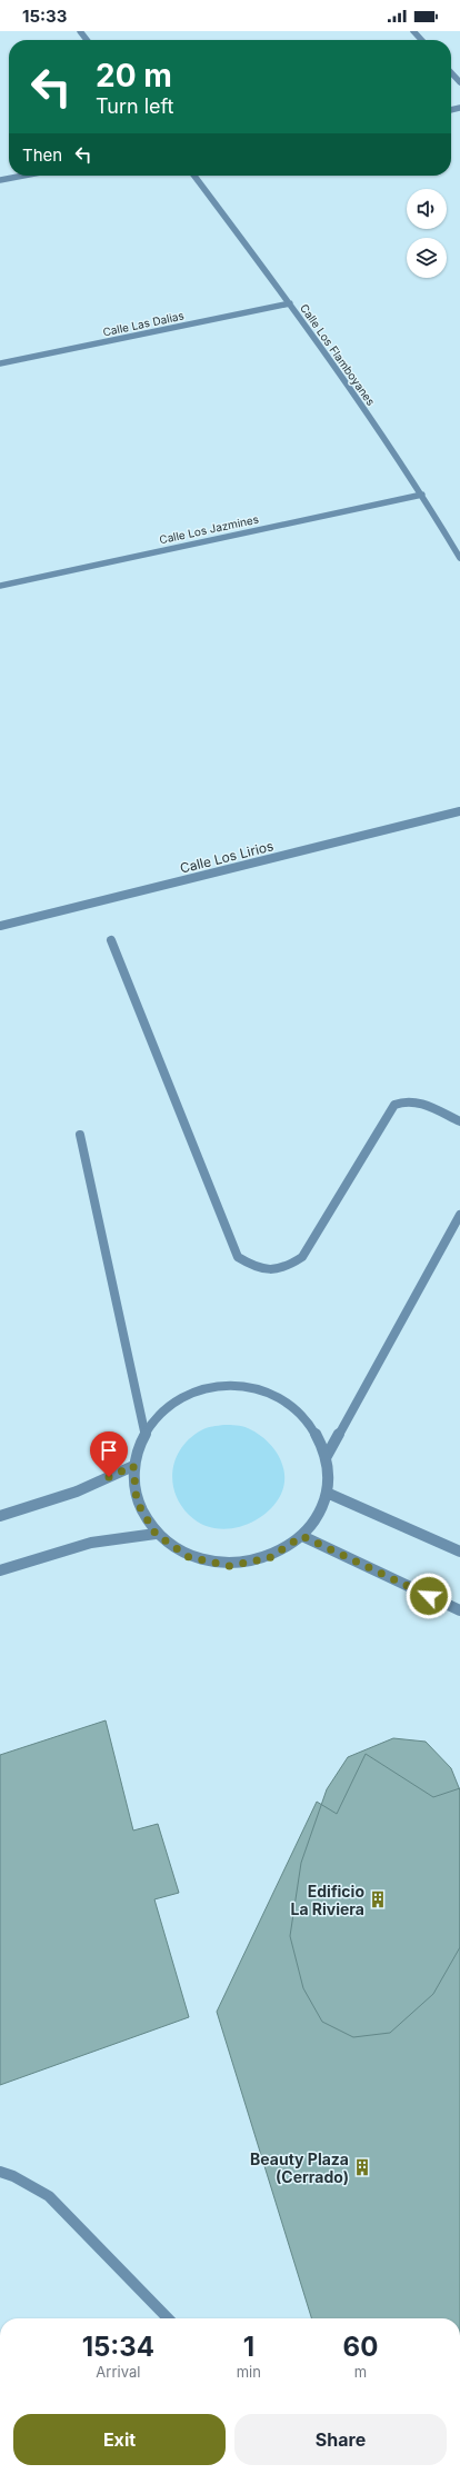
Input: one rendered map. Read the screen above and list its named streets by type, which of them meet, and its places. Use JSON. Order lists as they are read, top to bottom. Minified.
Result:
{"streets":{"street":["Calle Las Dalias","Calle Los Flamboyanes","Calle Los Jazmines","Calle Los Lirios"]},"crossings":[["Calle Las Dalias","Calle Los Flamboyanes"],["Calle Los Flamboyanes","Calle Los Jazmines"]],"places":{"building":["Edificio La Riviera","Beauty Plaza (Cerrado)"]},"page":{"status":"15:33","turn":["20 m","Turn left"],"then":"Then","eta":["15:34","Arrival","1","min","60","m"],"buttons":["Exit","Share"]}}
